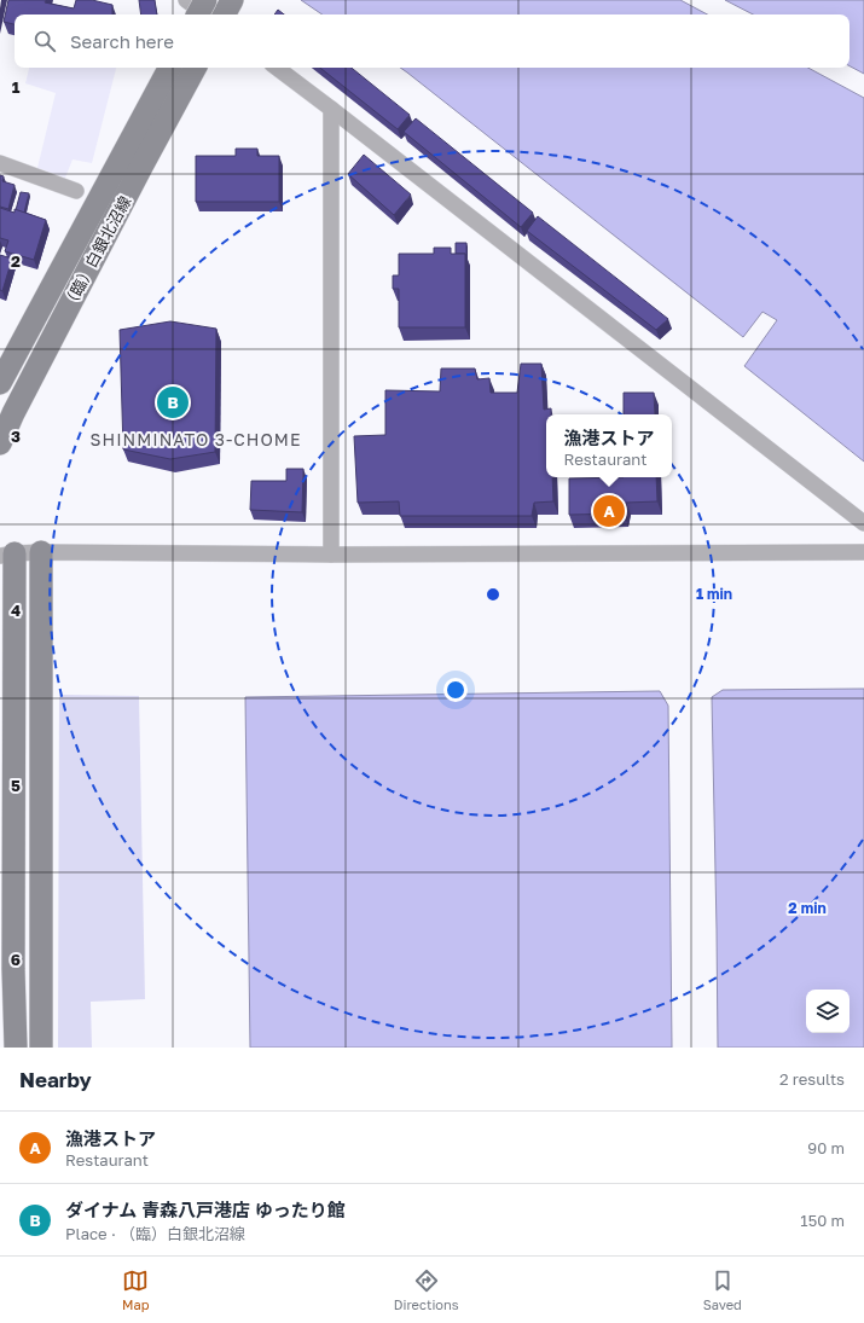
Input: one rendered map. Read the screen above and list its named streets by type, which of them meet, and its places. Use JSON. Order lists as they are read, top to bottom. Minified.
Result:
{"streets":{"street":["（臨）白銀北沼線"]},"districts":["SHINMINATO 3-CHOME"],"page":{"search":"Search here","pins":["B","A"],"popup":["漁港ストア","Restaurant"],"heading":["Nearby","2 results"],"list":[{"mark":"A","name":"漁港ストア","note":"Restaurant","value":"90 m"},{"mark":"B","name":"ダイナム 青森八戸港店 ゆったり館","note":"Place · （臨）白銀北沼線","value":"150 m"}],"nav":["Map","Directions","Saved"]},"grid":{"rows":["1","2","3","4","5","6"]},"rings":["1 min","2 min"]}
